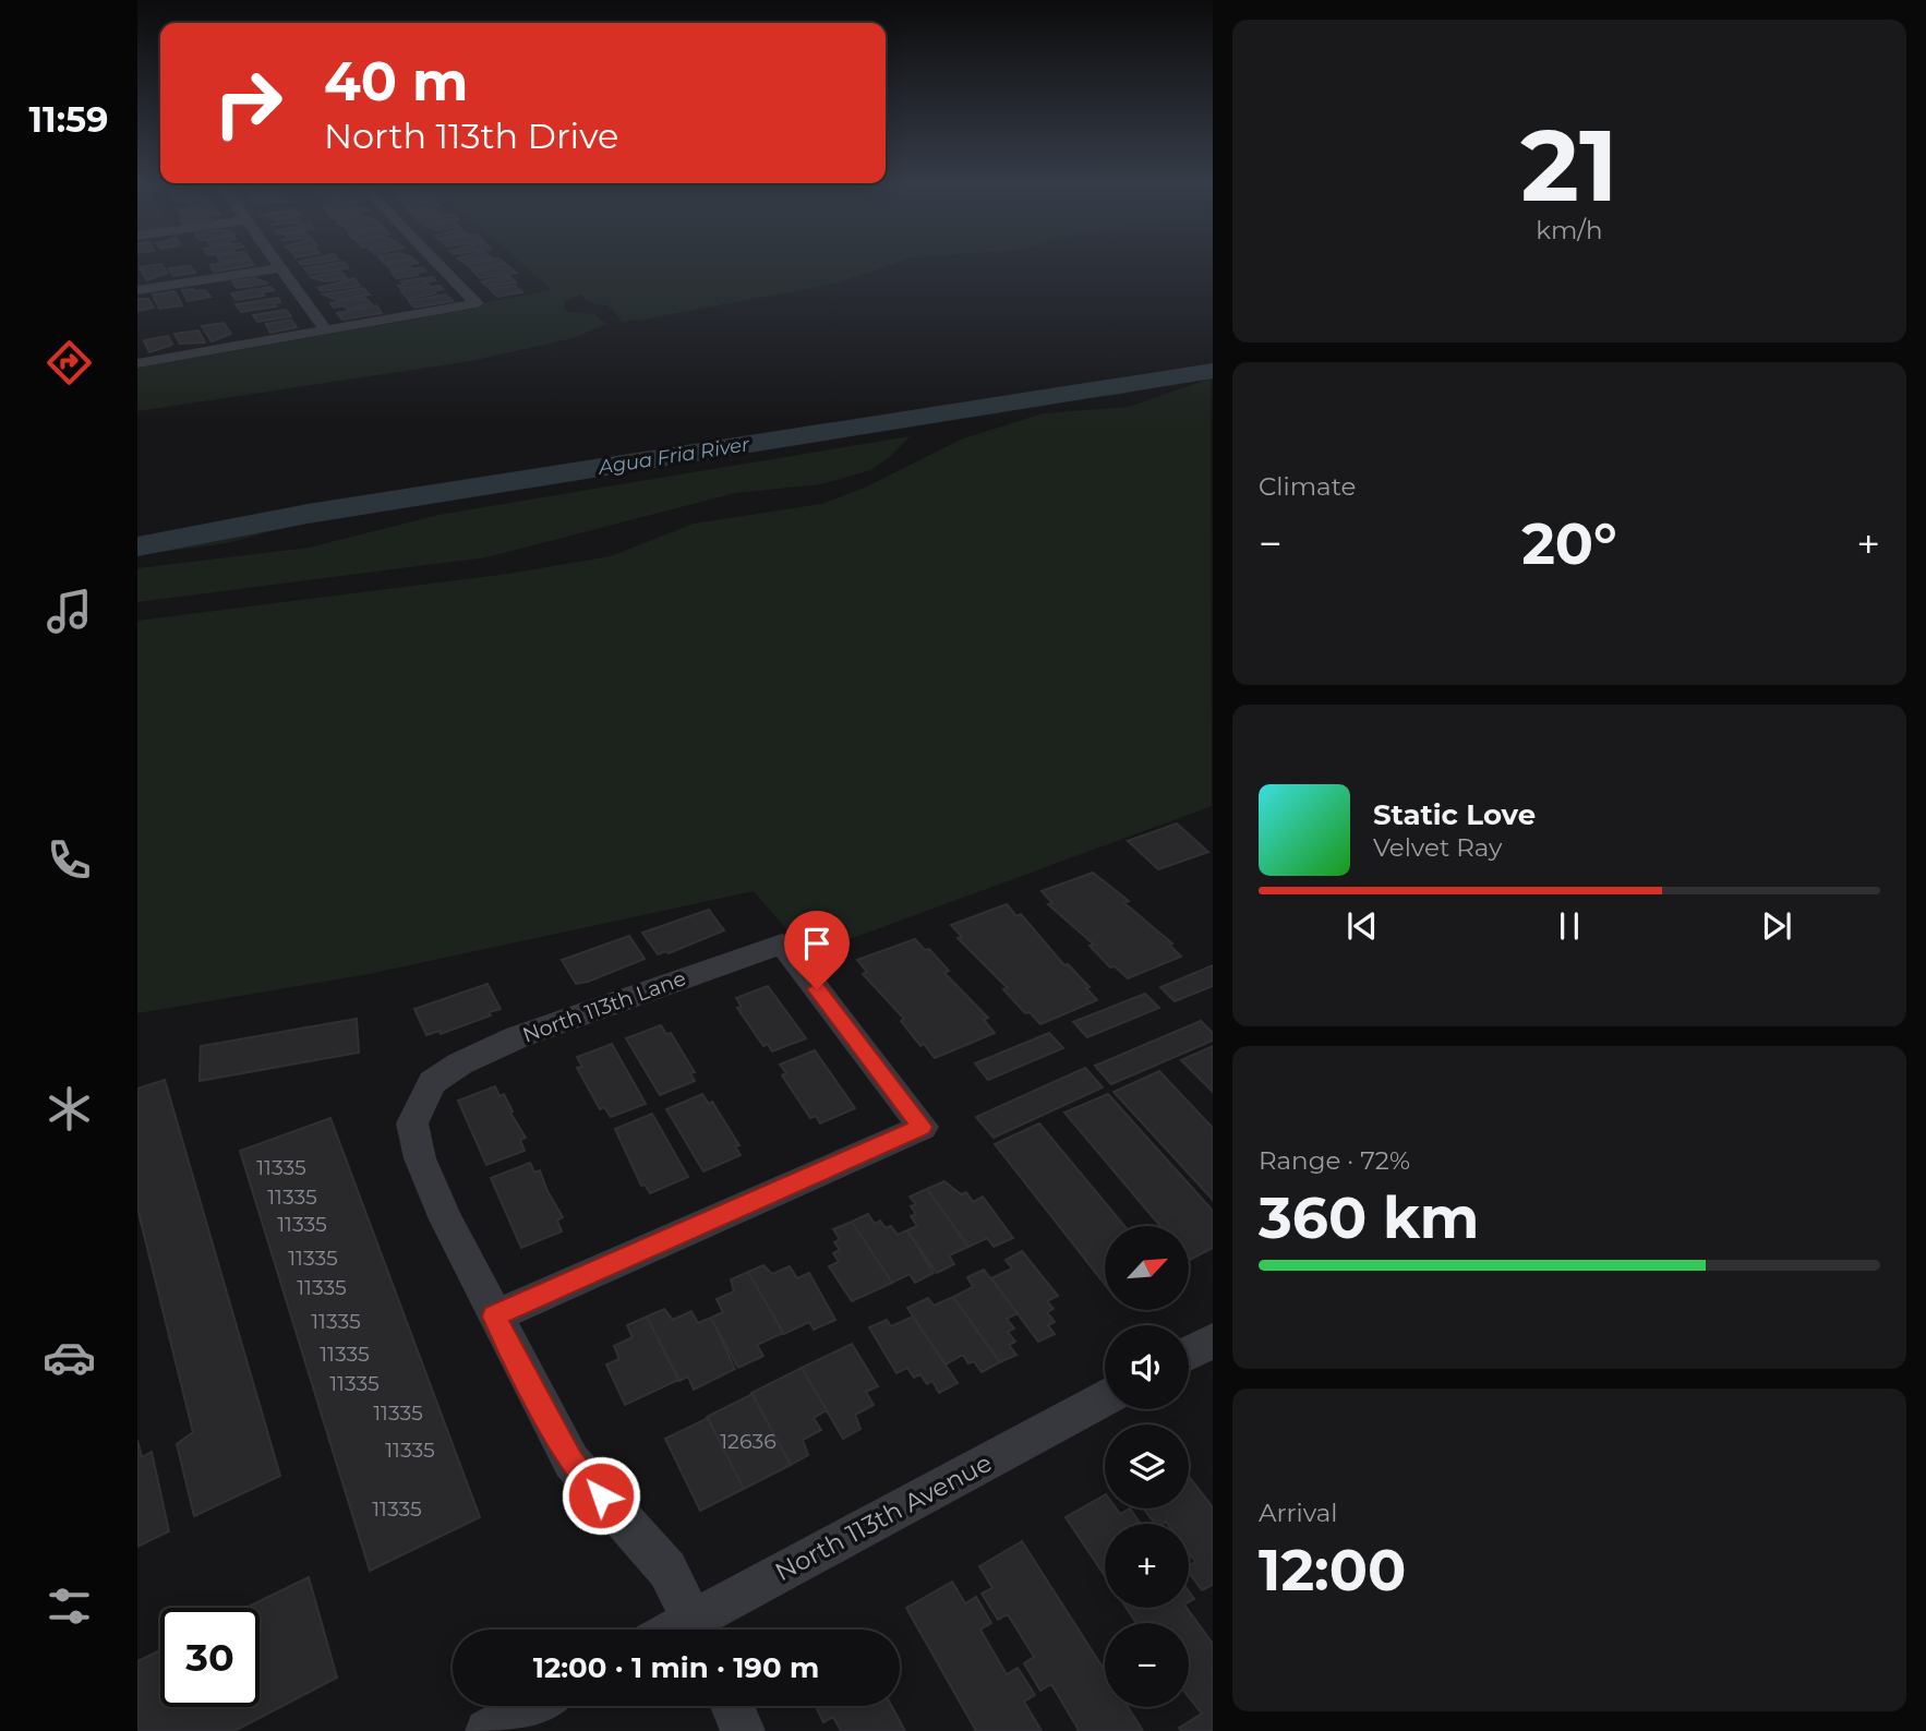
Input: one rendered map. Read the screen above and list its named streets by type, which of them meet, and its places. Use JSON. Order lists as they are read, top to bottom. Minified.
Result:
{"streets":{"street":["North 113th Lane","North 113th Avenue"]},"water":["Agua Fria River"],"house_numbers":["11335","11335","11335","11335","11335","11335","11335","11335","11335","12636","11335","11335"],"north":"top right","page":{"tabs":"11:59","tile":[["21","km/h"],"Climate",["Range · 72%","360 km"],["Arrival","12:00"]],"turn":["40 m","North 113th Drive"],"heat":["−","20°","+"],"song":["Static Love","Velvet Ray"],"map_buttons":["+","−"],"limit":"30","trip":"12:00 · 1 min · 190 m"}}
